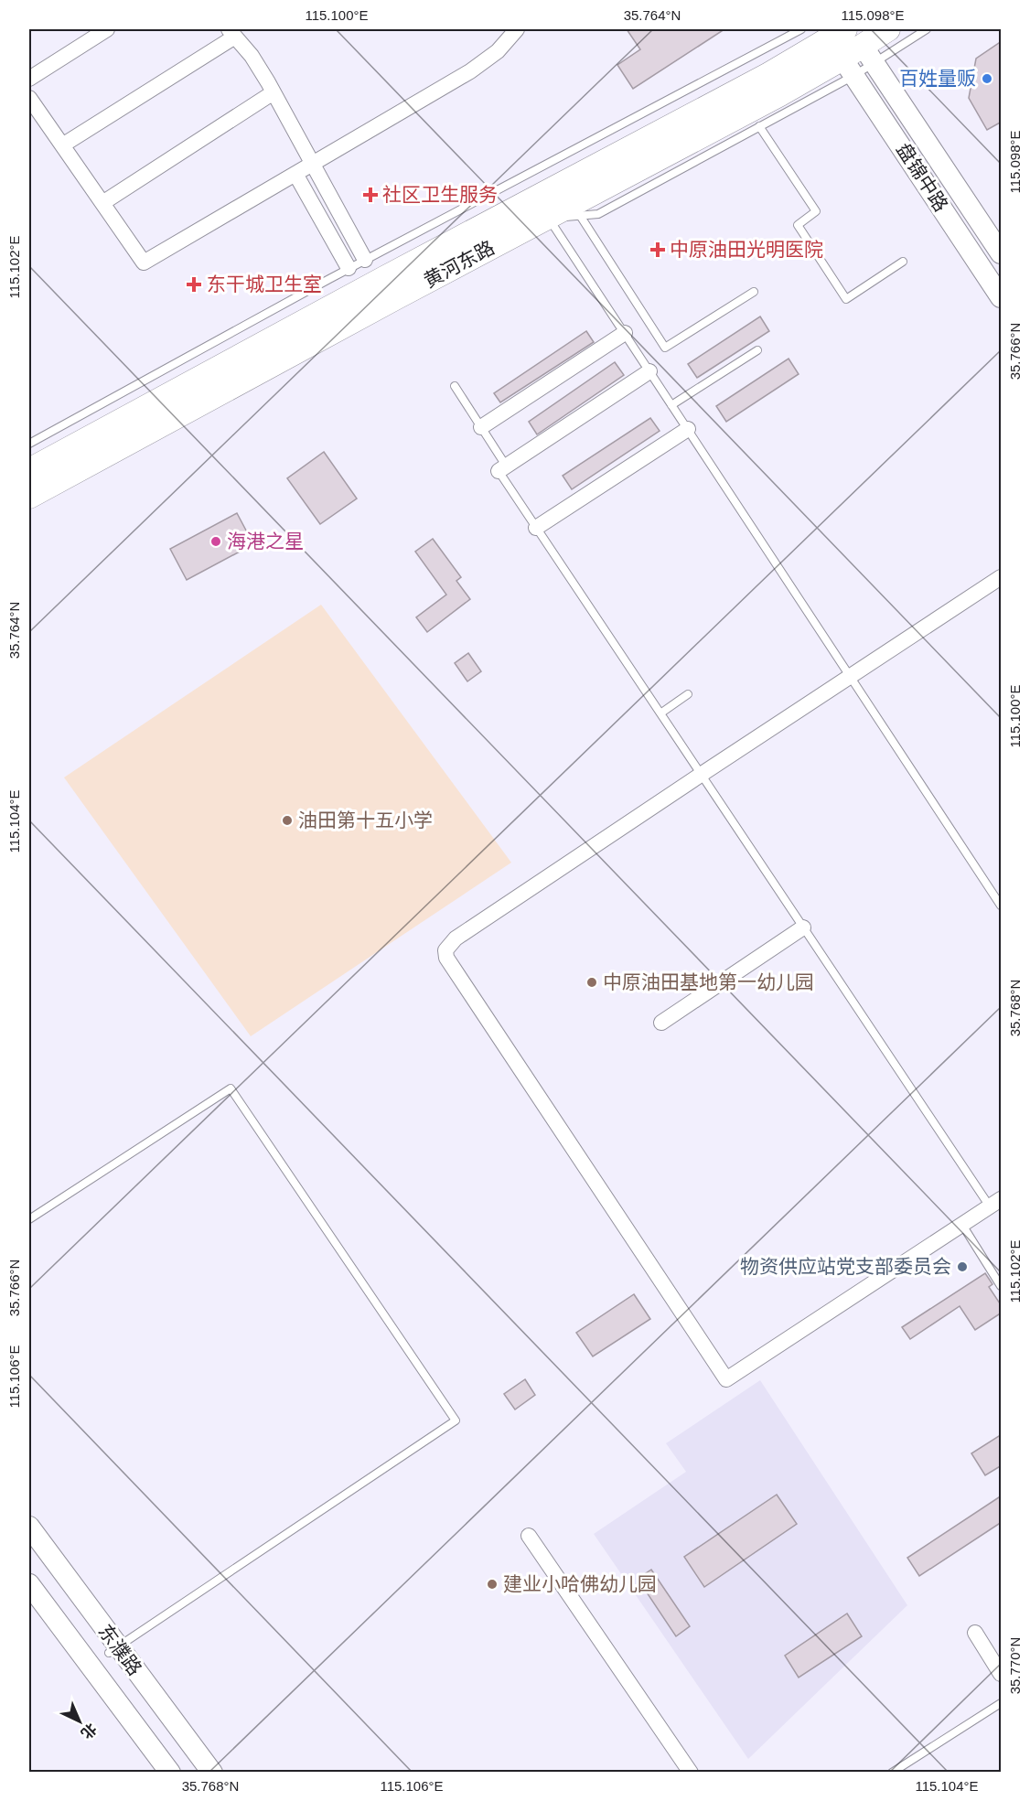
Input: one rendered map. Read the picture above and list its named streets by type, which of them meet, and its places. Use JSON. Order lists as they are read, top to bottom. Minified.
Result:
{"streets":{"main road":["盘锦中路","黄河东路","东濮路"]},"crossings":[["盘锦中路","黄河东路"]],"places":{"other":["百姓量贩","海港之星","油田第十五小学","中原油田基地第一幼儿园","物资供应站党支部委员会","建业小哈佛幼儿园"],"health":["社区卫生服务","中原油田光明医院","东干城卫生室"]},"north":"bottom right","coordinates":["115.100°E","35.764°N","115.098°E","115.102°E","35.766°N","115.104°E","35.768°N","115.106°E","35.770°N"]}
